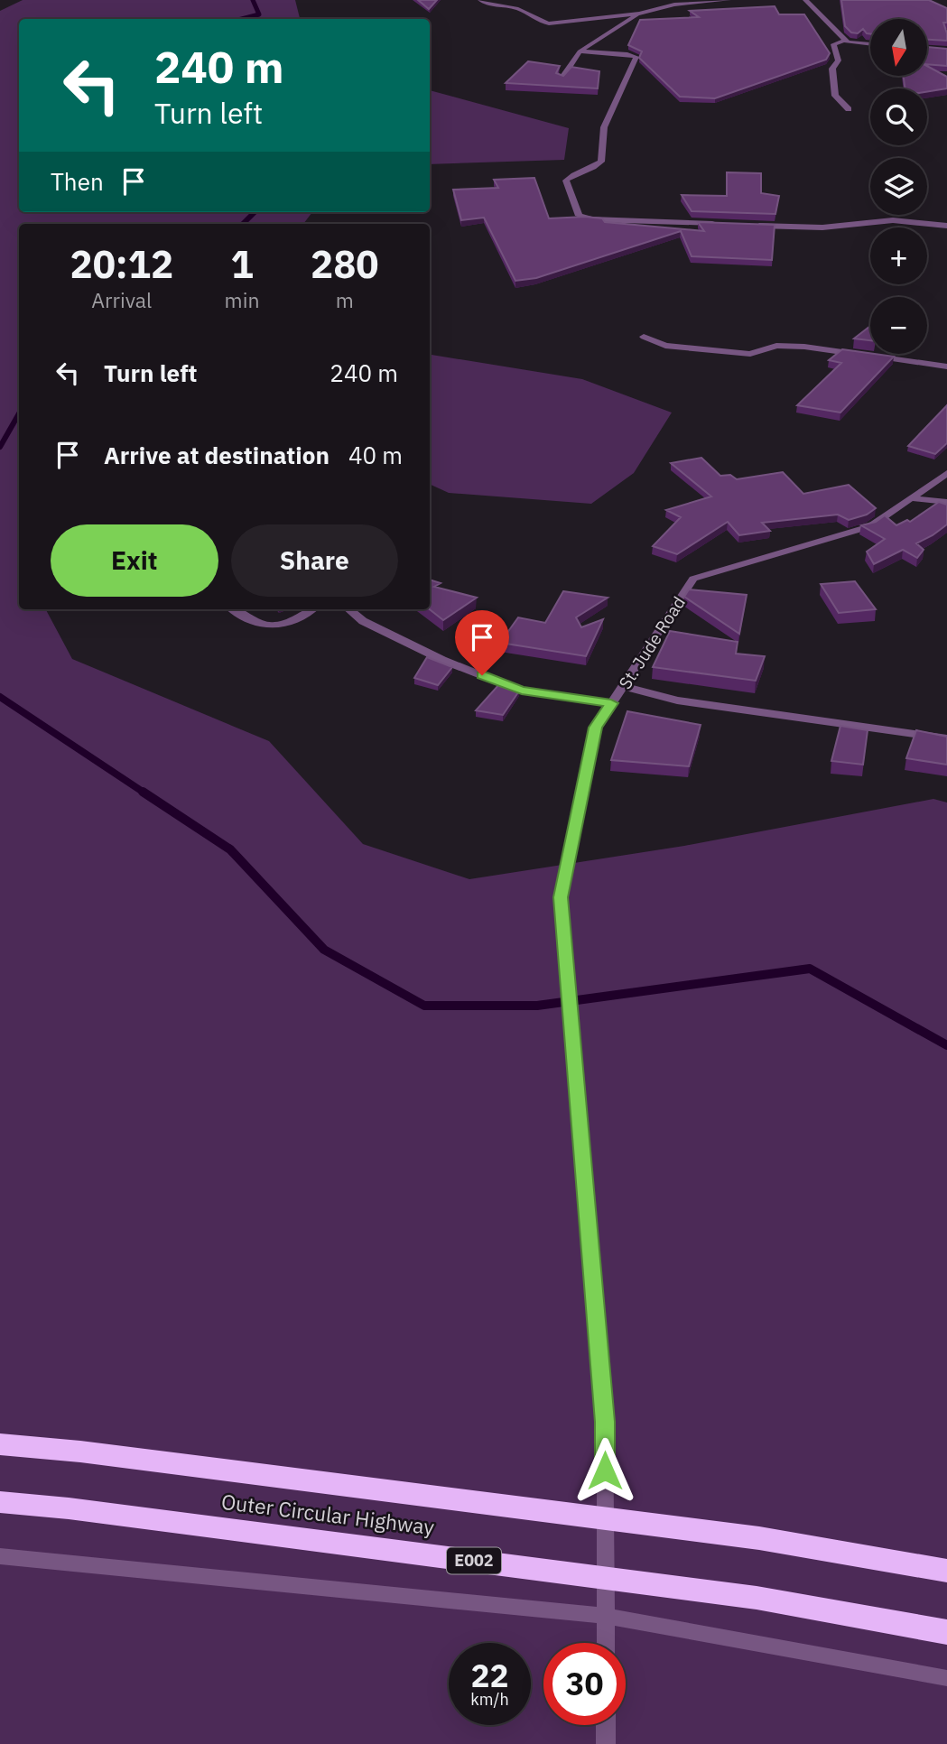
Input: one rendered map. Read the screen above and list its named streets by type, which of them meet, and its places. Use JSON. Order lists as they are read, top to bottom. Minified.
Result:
{"streets":{"highway":["Outer Circular Highway","E002"],"street":["St. Jude Road"]},"north":"bottom","page":{"map_buttons":["+","−"],"turn":["240 m","Turn left"],"then":"Then","eta":["20:12","Arrival","1","min","280","m"],"list":[{"name":"Turn left","value":"240 m"},{"name":"Arrive at destination","value":"40 m"}],"buttons":["Exit","Share"],"speed":"22 km/h","limit":"30"}}
